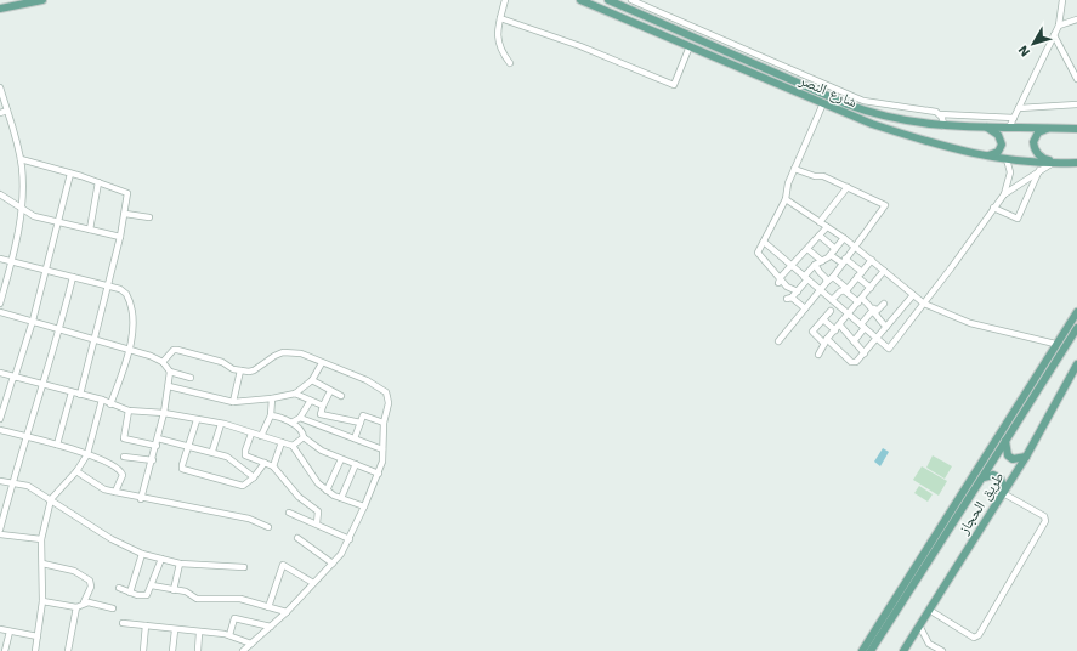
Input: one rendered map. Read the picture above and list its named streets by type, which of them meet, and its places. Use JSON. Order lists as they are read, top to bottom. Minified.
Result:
{"streets":{"main road":["شارع النصر","طريق الحجاز"]},"north":"bottom left"}
